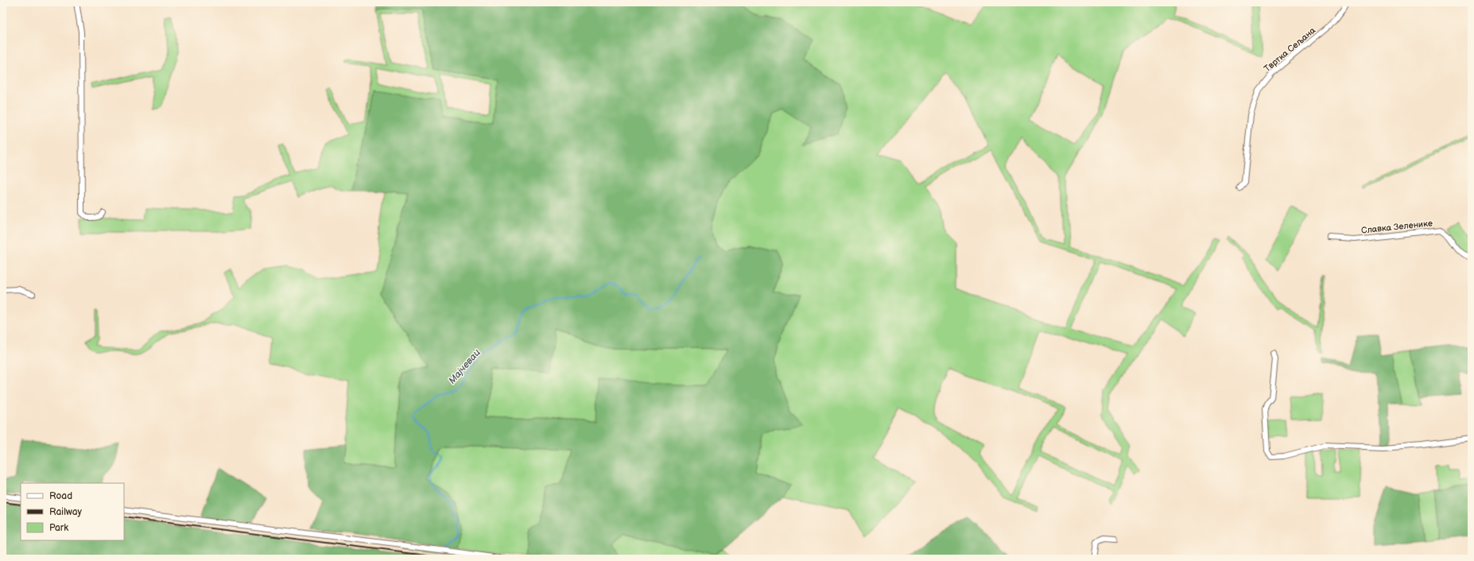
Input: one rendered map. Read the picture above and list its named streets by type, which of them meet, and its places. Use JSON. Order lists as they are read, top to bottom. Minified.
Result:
{"streets":{"street":["Твртка Сељана","Славка Зеленике"]},"water":["Мајчевац"],"legend":["Road","Railway","Park"]}
